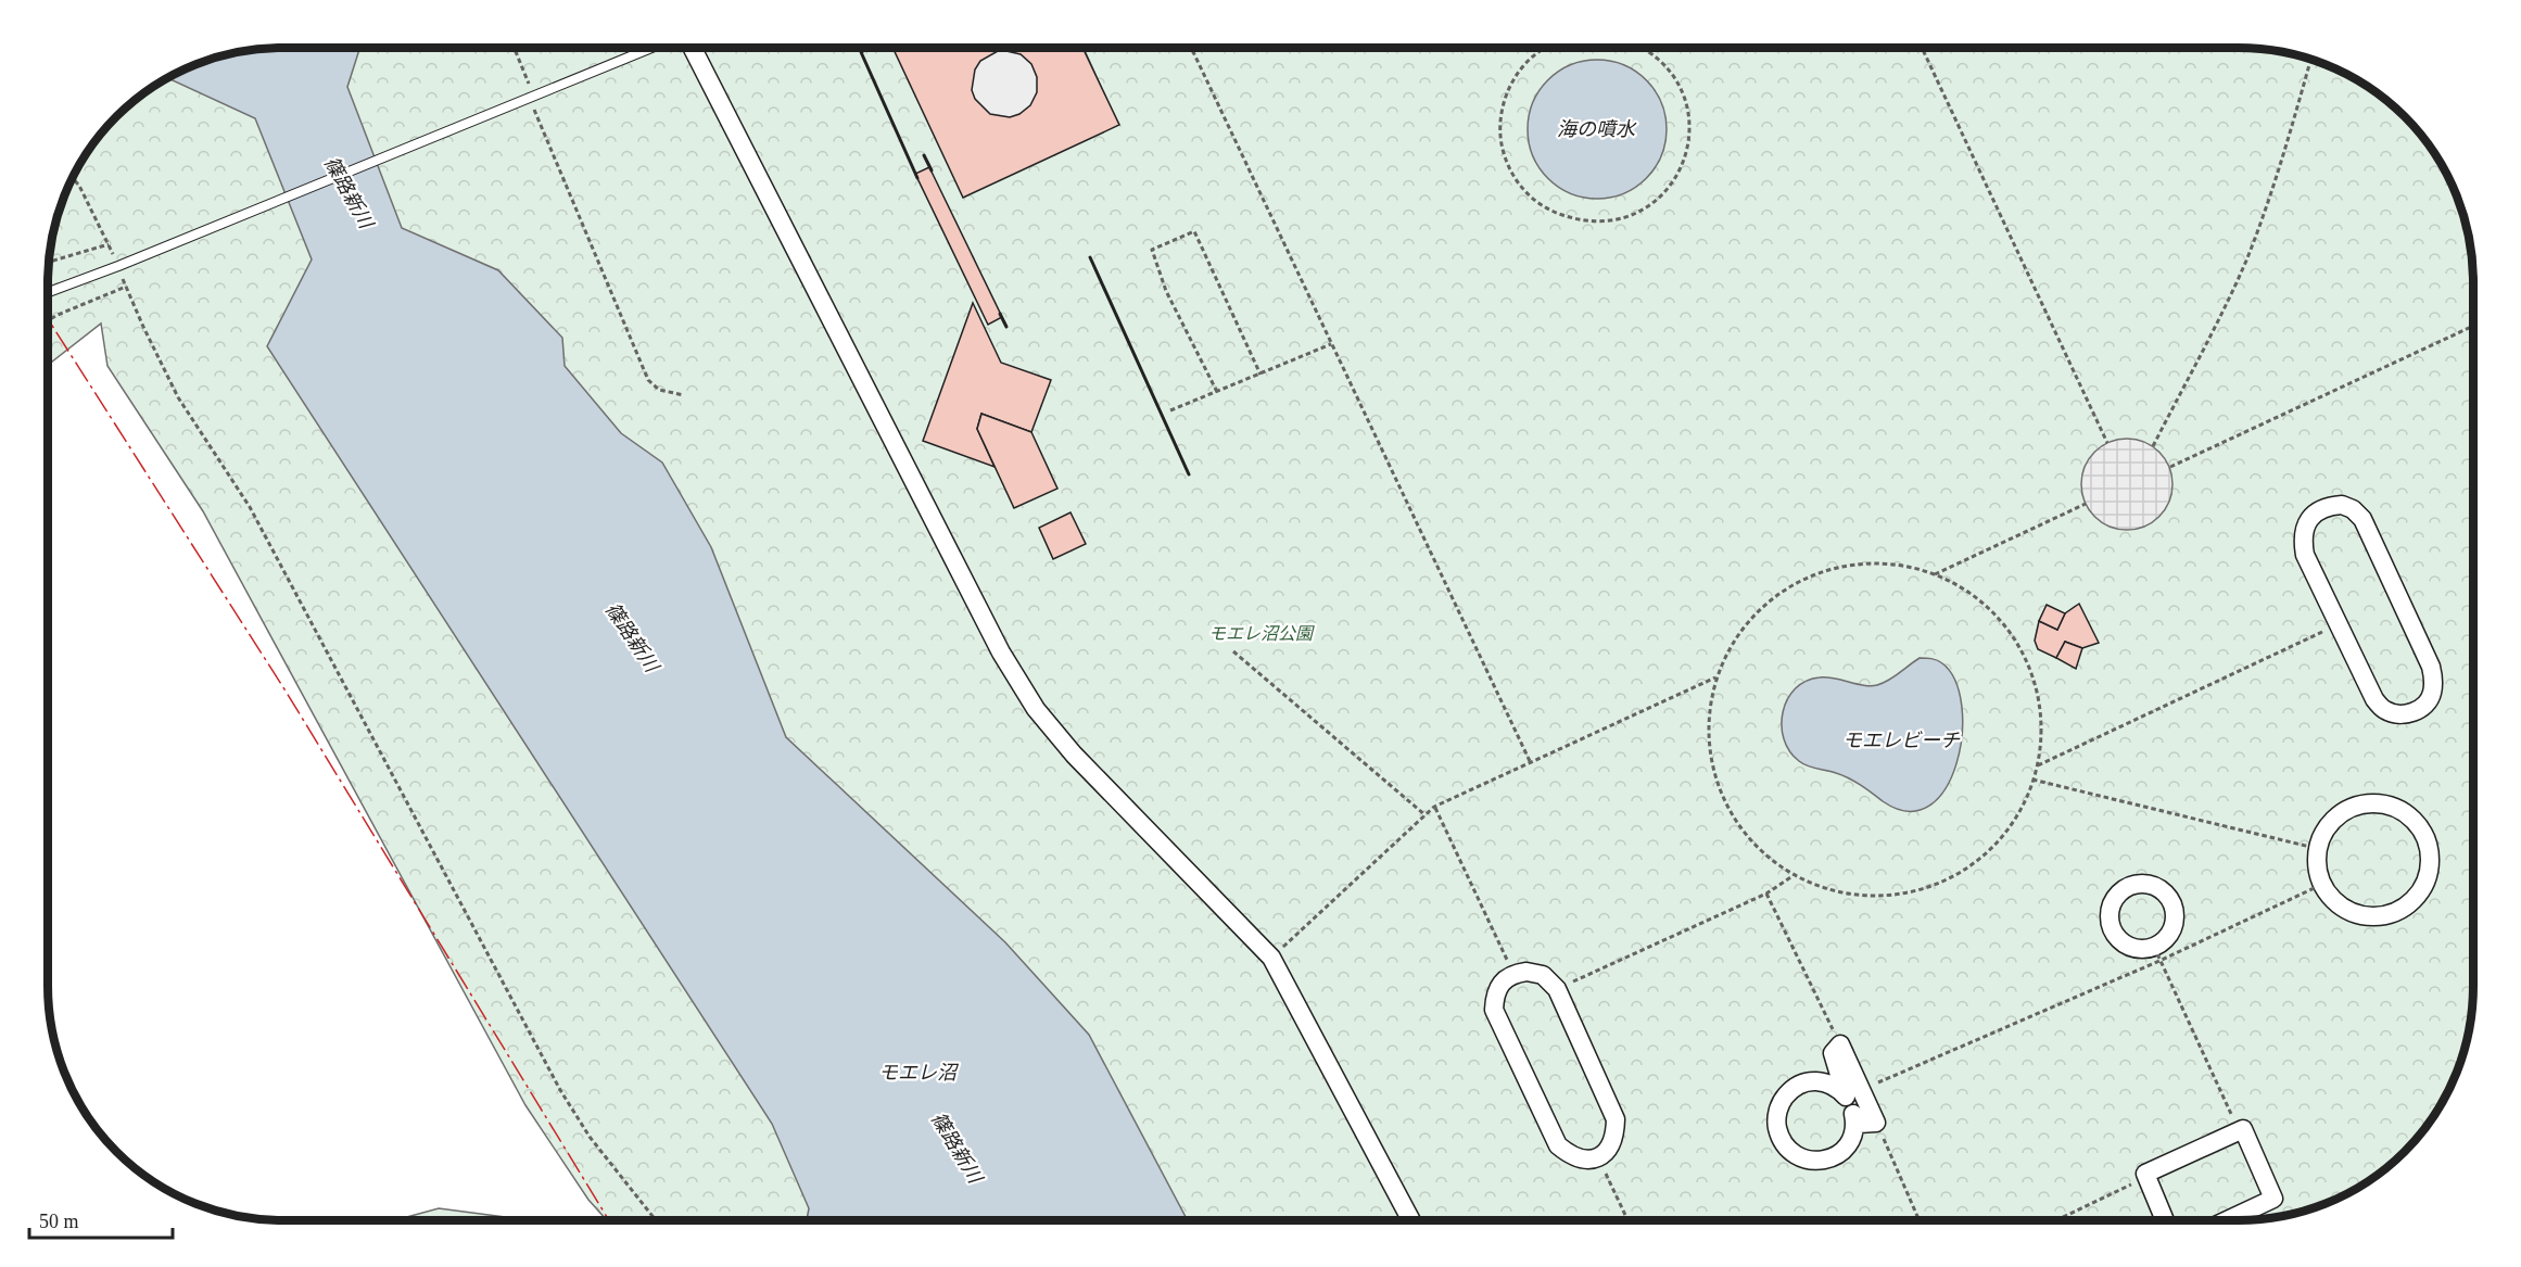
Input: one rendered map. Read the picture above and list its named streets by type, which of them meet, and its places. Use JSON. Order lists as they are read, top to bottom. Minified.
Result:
{"water":["海の噴水","篠路新川","モエレビーチ","モエレ沼"],"parks":["モエレ沼公園"],"scale_bar":"50 m"}
